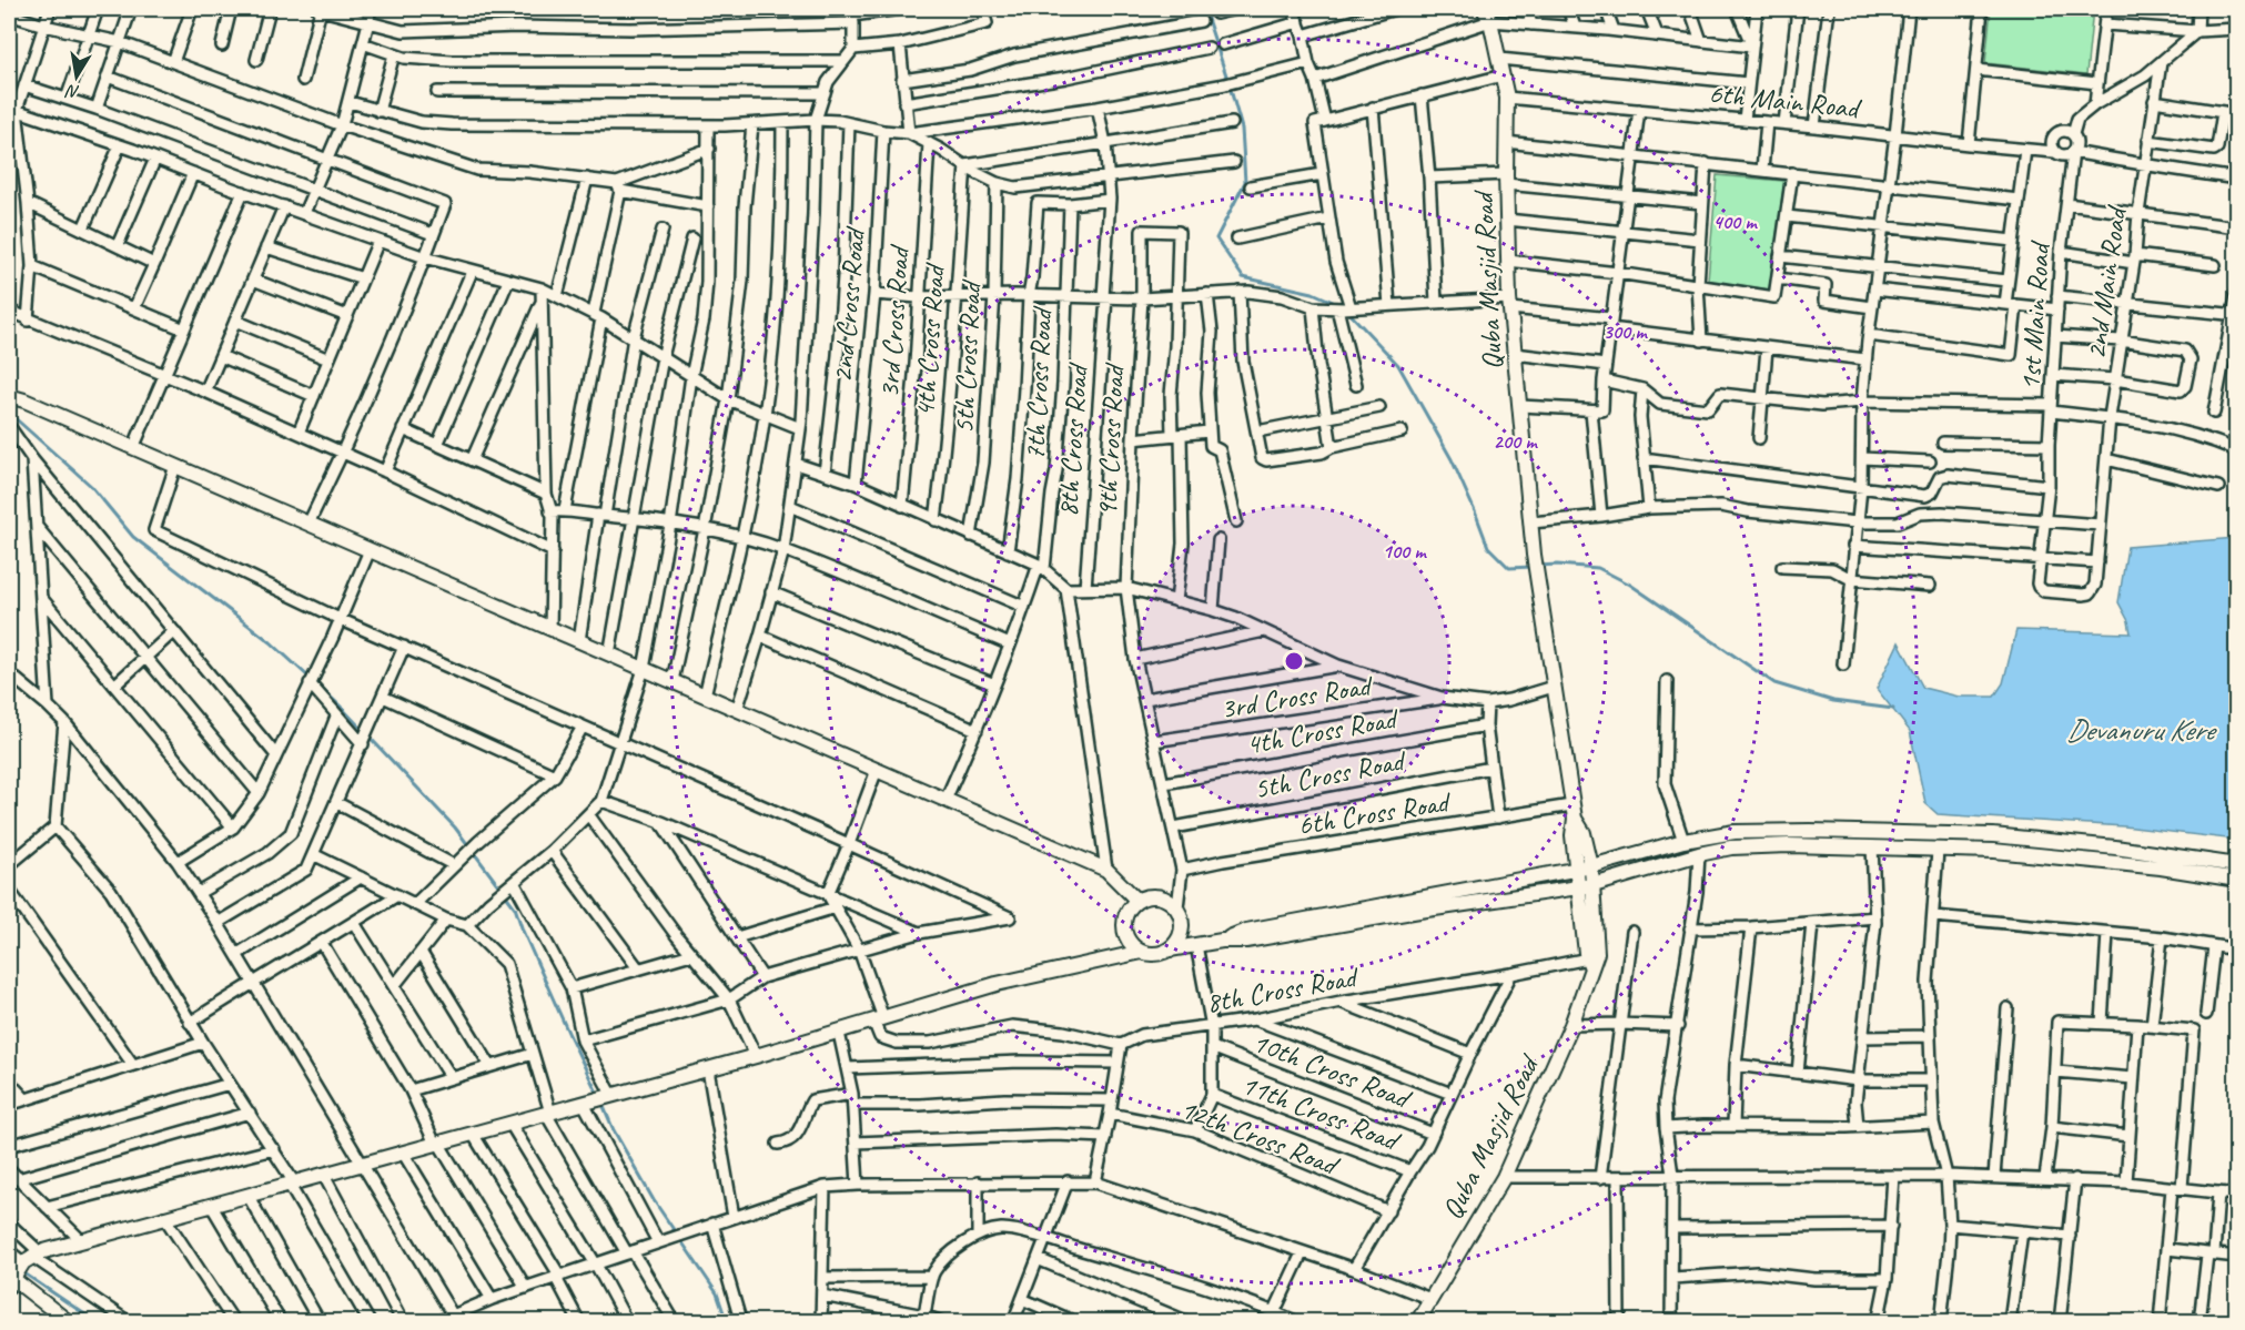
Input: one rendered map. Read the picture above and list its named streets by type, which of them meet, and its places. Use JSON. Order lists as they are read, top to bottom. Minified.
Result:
{"streets":{"street":["6th Main Road","Quba Masjid Road","2nd Main Road","2nd Cross Road","1st Main Road","3rd Cross Road","4th Cross Road","5th Cross Road","7th Cross Road","8th Cross Road","9th Cross Road","6th Cross Road","10th Cross Road","11th Cross Road","12th Cross Road"]},"crossings":[["6th Main Road","Quba Masjid Road"],["6th Main Road","1st Main Road"],["Quba Masjid Road","8th Cross Road"],["Quba Masjid Road","6th Cross Road"],["2nd Main Road","1st Main Road"],["3rd Cross Road","9th Cross Road"],["4th Cross Road","9th Cross Road"],["5th Cross Road","9th Cross Road"],["9th Cross Road","6th Cross Road"]],"water":["Devanuru Kere"],"north":"bottom","rings":["400 m","300 m","200 m","100 m"]}
